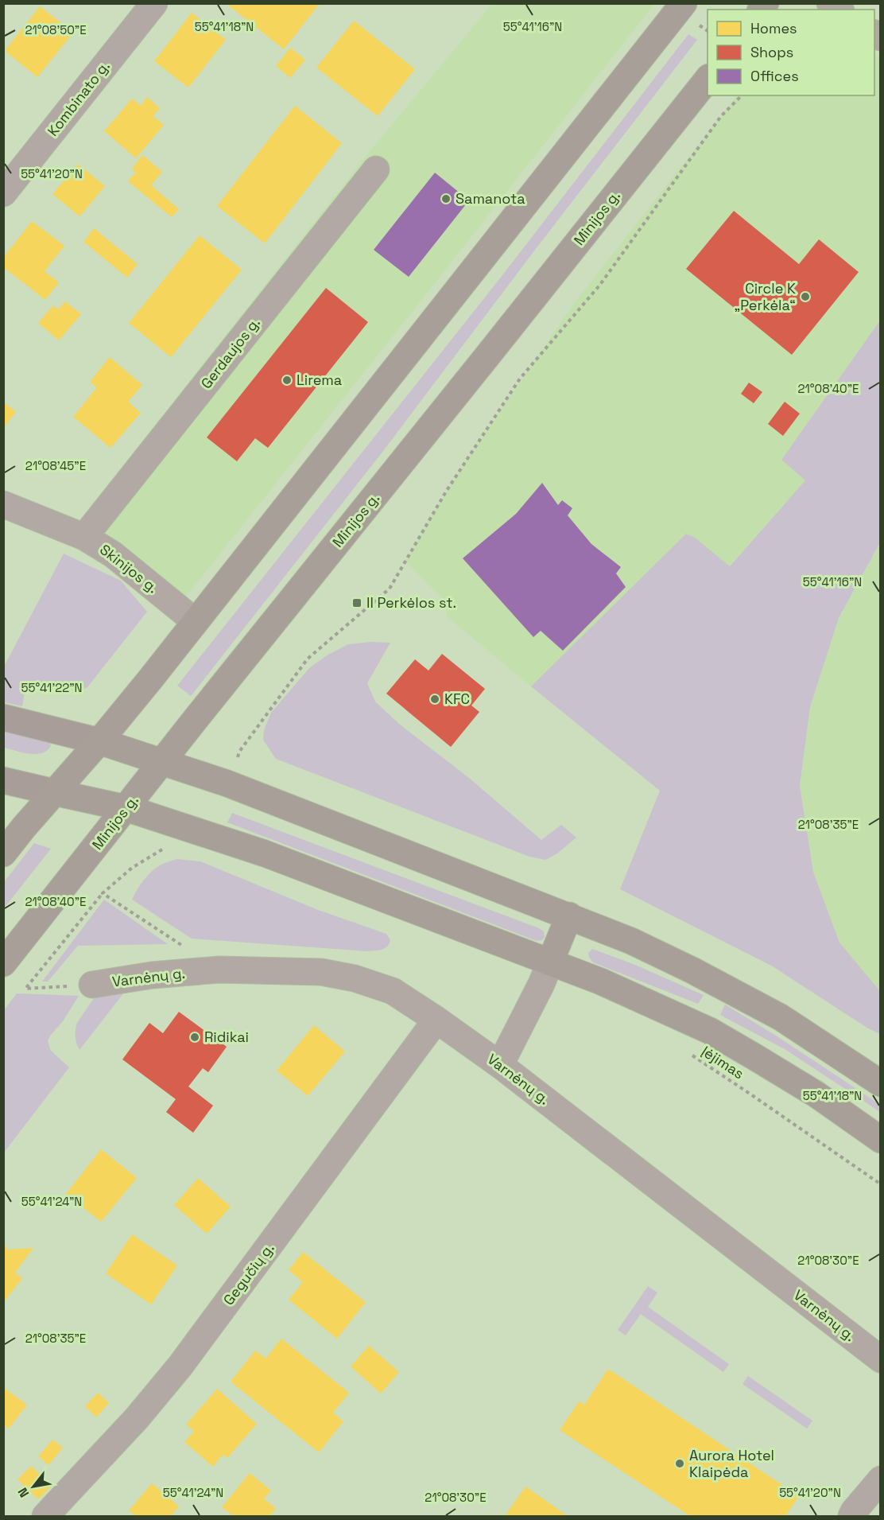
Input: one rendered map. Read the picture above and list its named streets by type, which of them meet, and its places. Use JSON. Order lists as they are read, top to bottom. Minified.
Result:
{"streets":{"main road":["Minijos g."],"street":["Kombinato g.","Gerdaujos g.","Skinijos g.","Varnėnų g.","Gegučių g."],"path":["Įėjimas"]},"crossings":[["Gerdaujos g.","Skinijos g."],["Varnėnų g.","Gegučių g."]],"places":{"other":["Samanota","Circle K „Perkėla“","Lirema","KFC","Ridikai","Aurora Hotel Klaipėda"],"transit":["II Perkėlos st."]},"legend":["Homes","Shops","Offices"],"north":"bottom left","coordinates":["55°41'18\"N","55°41'16\"N","21°08'50\"E","55°41'20\"N","21°08'40\"E","21°08'45\"E","55°41'22\"N","21°08'35\"E","55°41'24\"N","21°08'30\"E"]}
